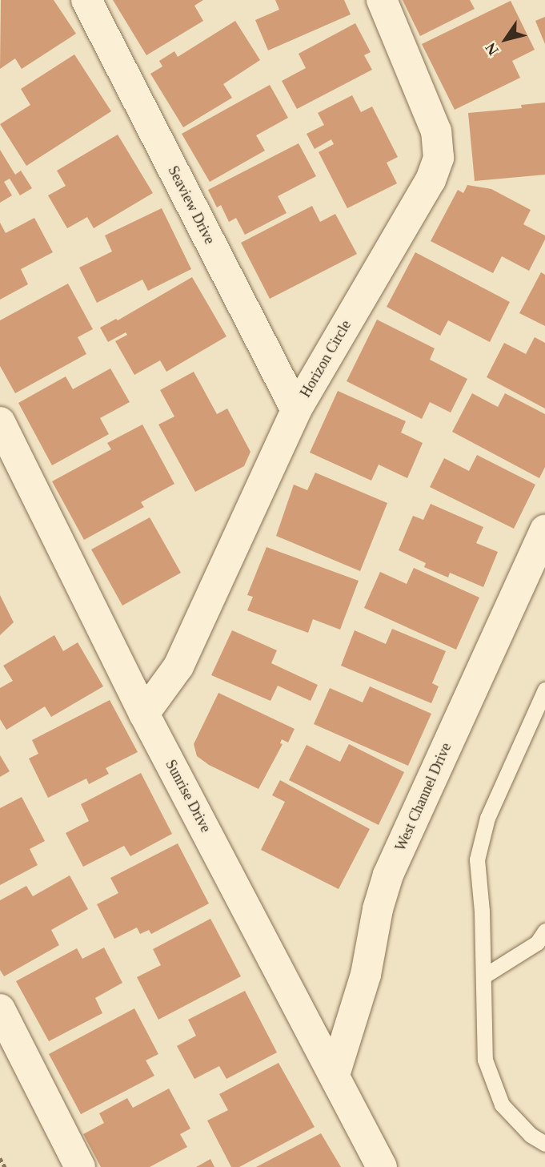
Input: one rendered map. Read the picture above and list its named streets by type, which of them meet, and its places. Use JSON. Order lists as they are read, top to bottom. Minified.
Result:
{"streets":{"street":["Seaview Drive","Horizon Circle","Sunrise Drive","West Channel Drive"]},"crossings":[["Seaview Drive","Horizon Circle"],["Horizon Circle","Sunrise Drive"],["Sunrise Drive","West Channel Drive"]],"north":"bottom left"}
